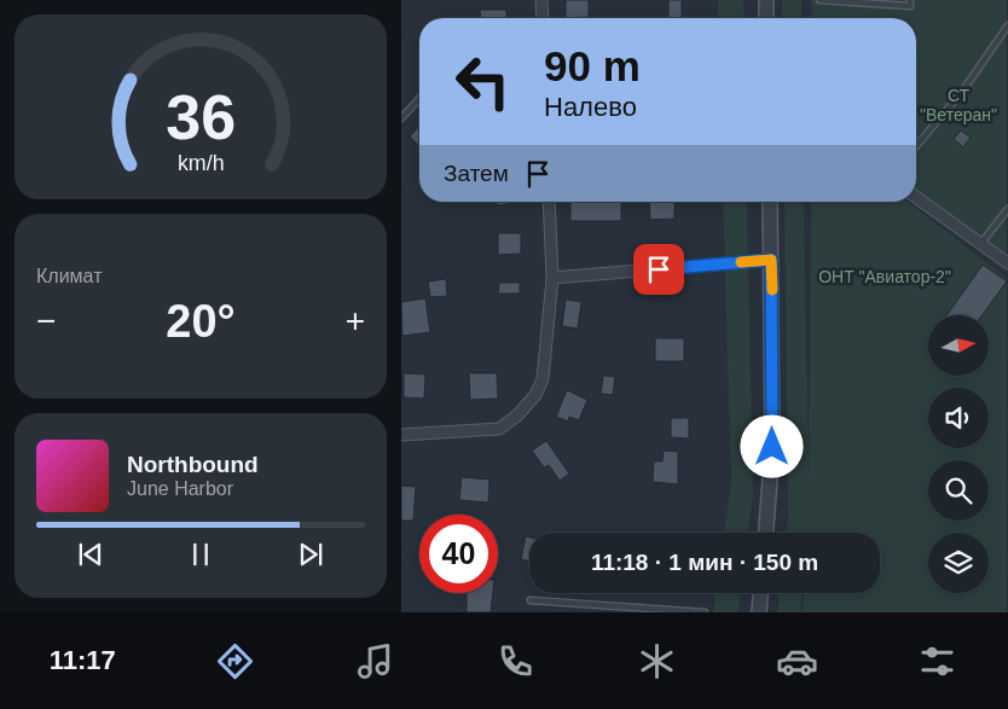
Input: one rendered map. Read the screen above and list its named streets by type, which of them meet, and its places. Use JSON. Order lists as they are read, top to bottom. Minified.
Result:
{"parks":["СТ \"Ветеран\"","ОНТ \"Авиатор-2\""],"north":"right","page":{"turn":["90 m","Налево"],"then":"Затем","tile":"Климат","heat":["−","20°","+"],"song":["Northbound","June Harbor"],"limit":"40","trip":"11:18 · 1 мин · 150 m","tabs":"11:17","gauge":["36","km/h"]}}
